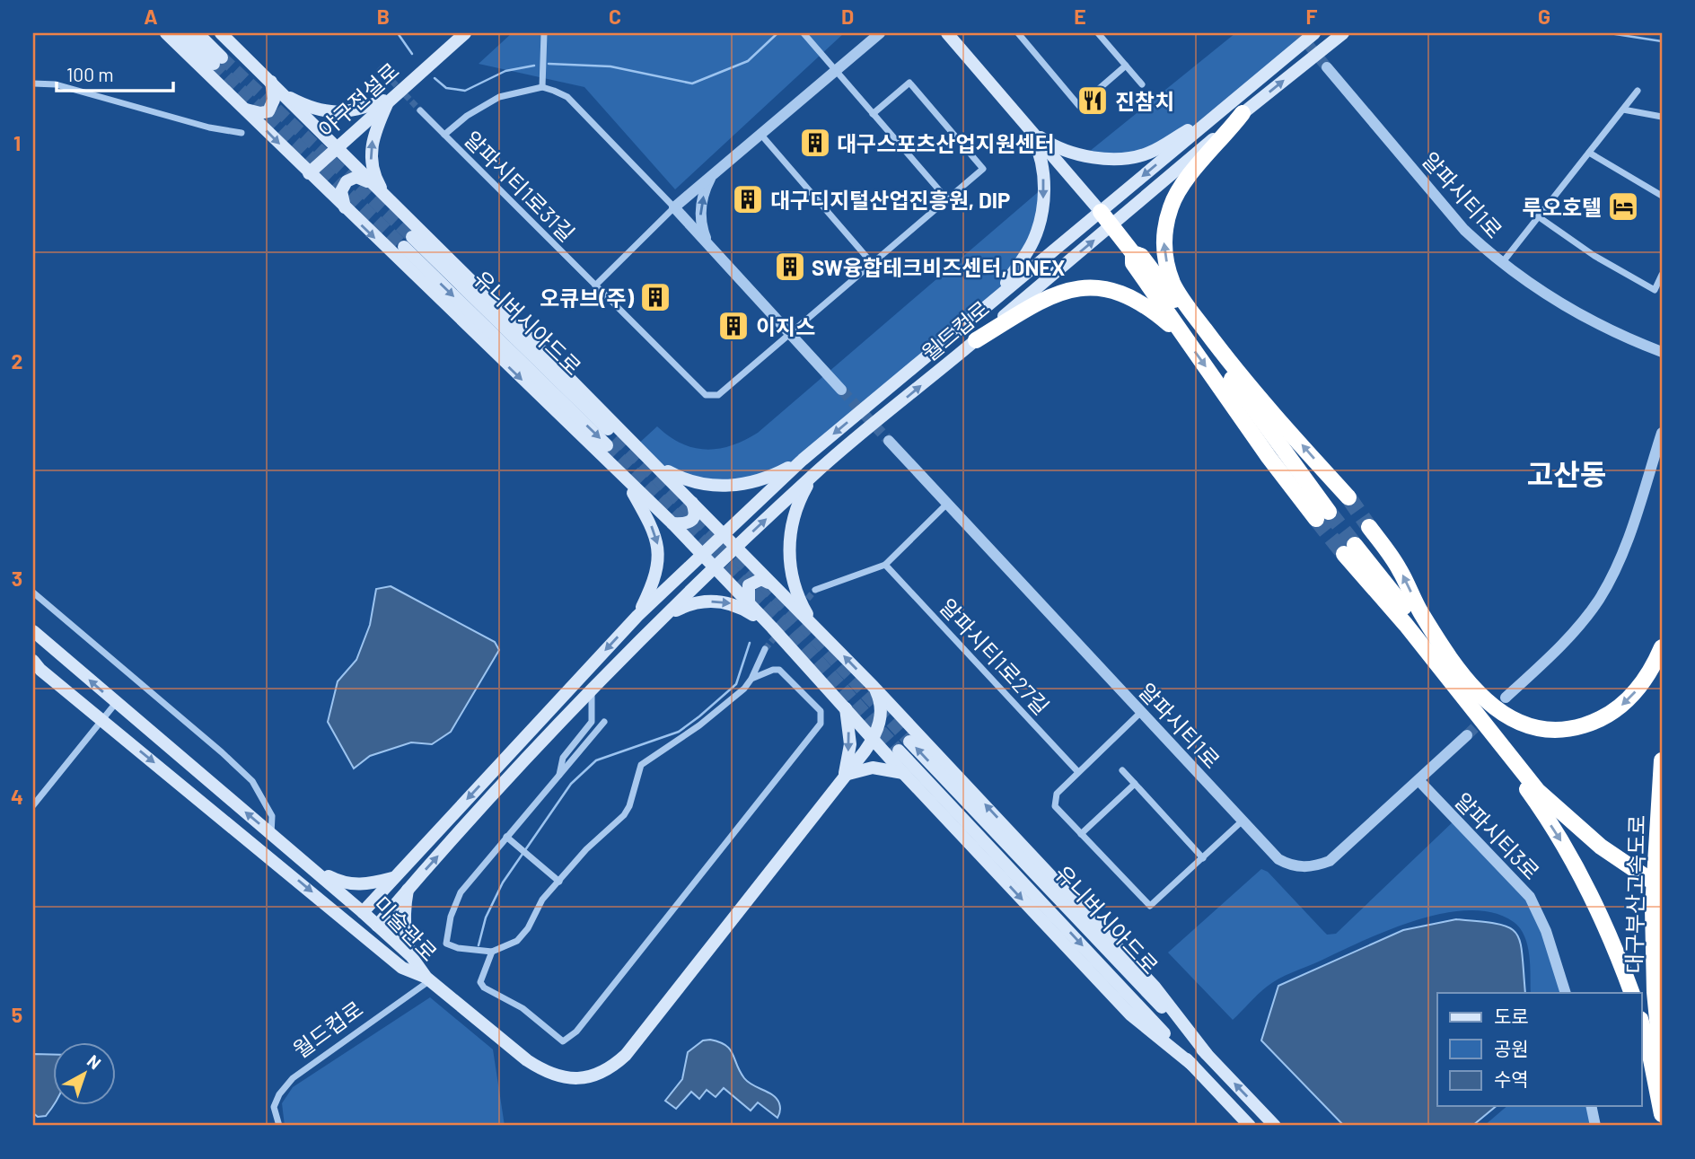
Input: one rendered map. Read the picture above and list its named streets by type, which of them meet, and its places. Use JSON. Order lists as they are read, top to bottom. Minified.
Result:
{"streets":{"highway":["대구부산고속도로"],"main road":["야구전설로","유니버시아드로","월드컵로","미술관로"],"street":["알파시티1로31길","알파시티1로","알파시티1로27길","알파시티3로"]},"crossings":[["알파시티1로","알파시티3로"],["월드컵로","미술관로"]],"districts":["고산동"],"places":{"restaurant":["진참치"],"building":["대구스포츠산업지원센터","대구디지털산업진흥원, DIP","SW융합테크비즈센터, DNEX","오큐브(주)","이지스"],"hotel":["루오호텔"]},"legend":["도로","공원","수역"],"scale_bar":"100 m","north":"top right","grid":{"columns":["A","B","C","D","E","F","G"],"rows":["1","2","3","4","5"]}}
